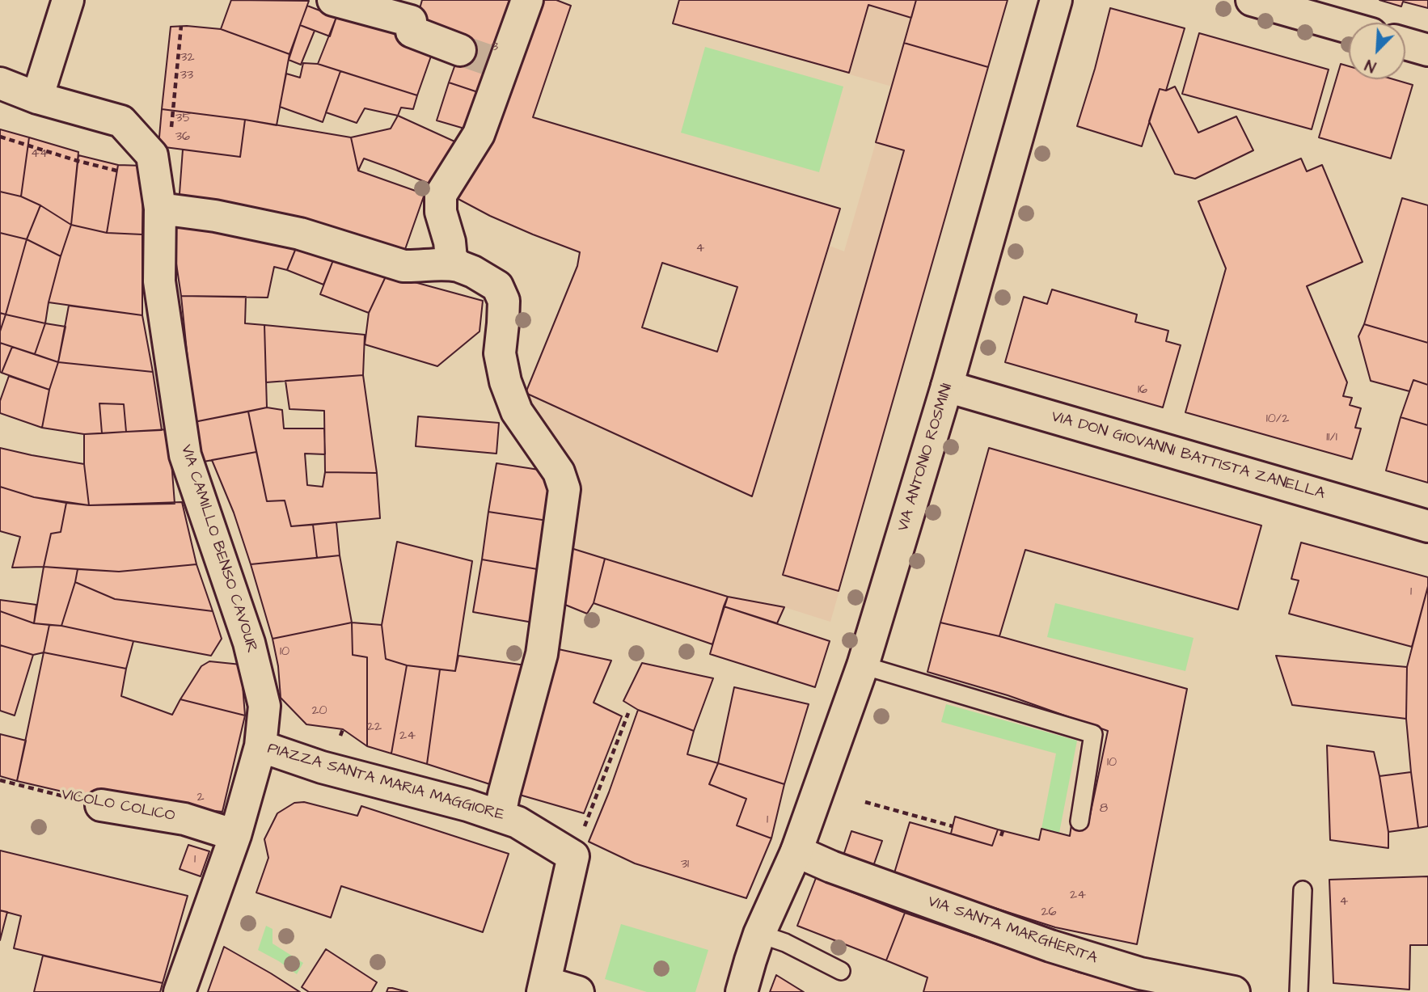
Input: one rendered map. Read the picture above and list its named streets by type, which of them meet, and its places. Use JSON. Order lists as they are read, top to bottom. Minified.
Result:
{"streets":{"street":["VIA DON GIOVANNI BATTISTA ZANELLA","VIA ANTONIO ROSMINI","VIA CAMILLO BENSO CAVOUR","PIAZZA SANTA MARIA MAGGIORE","VICOLO COLICO","VIA SANTA MARGHERITA"]},"crossings":[["VIA DON GIOVANNI BATTISTA ZANELLA","VIA ANTONIO ROSMINI"],["VIA ANTONIO ROSMINI","VIA SANTA MARGHERITA"],["VIA CAMILLO BENSO CAVOUR","PIAZZA SANTA MARIA MAGGIORE"],["PIAZZA SANTA MARIA MAGGIORE","VICOLO COLICO"]],"house_numbers":["3","32","33","35","36","44","4","16","10/2","11/1","1","10","20","22","24","10","2","8","1","1","31","24","4","26"],"north":"bottom left"}
